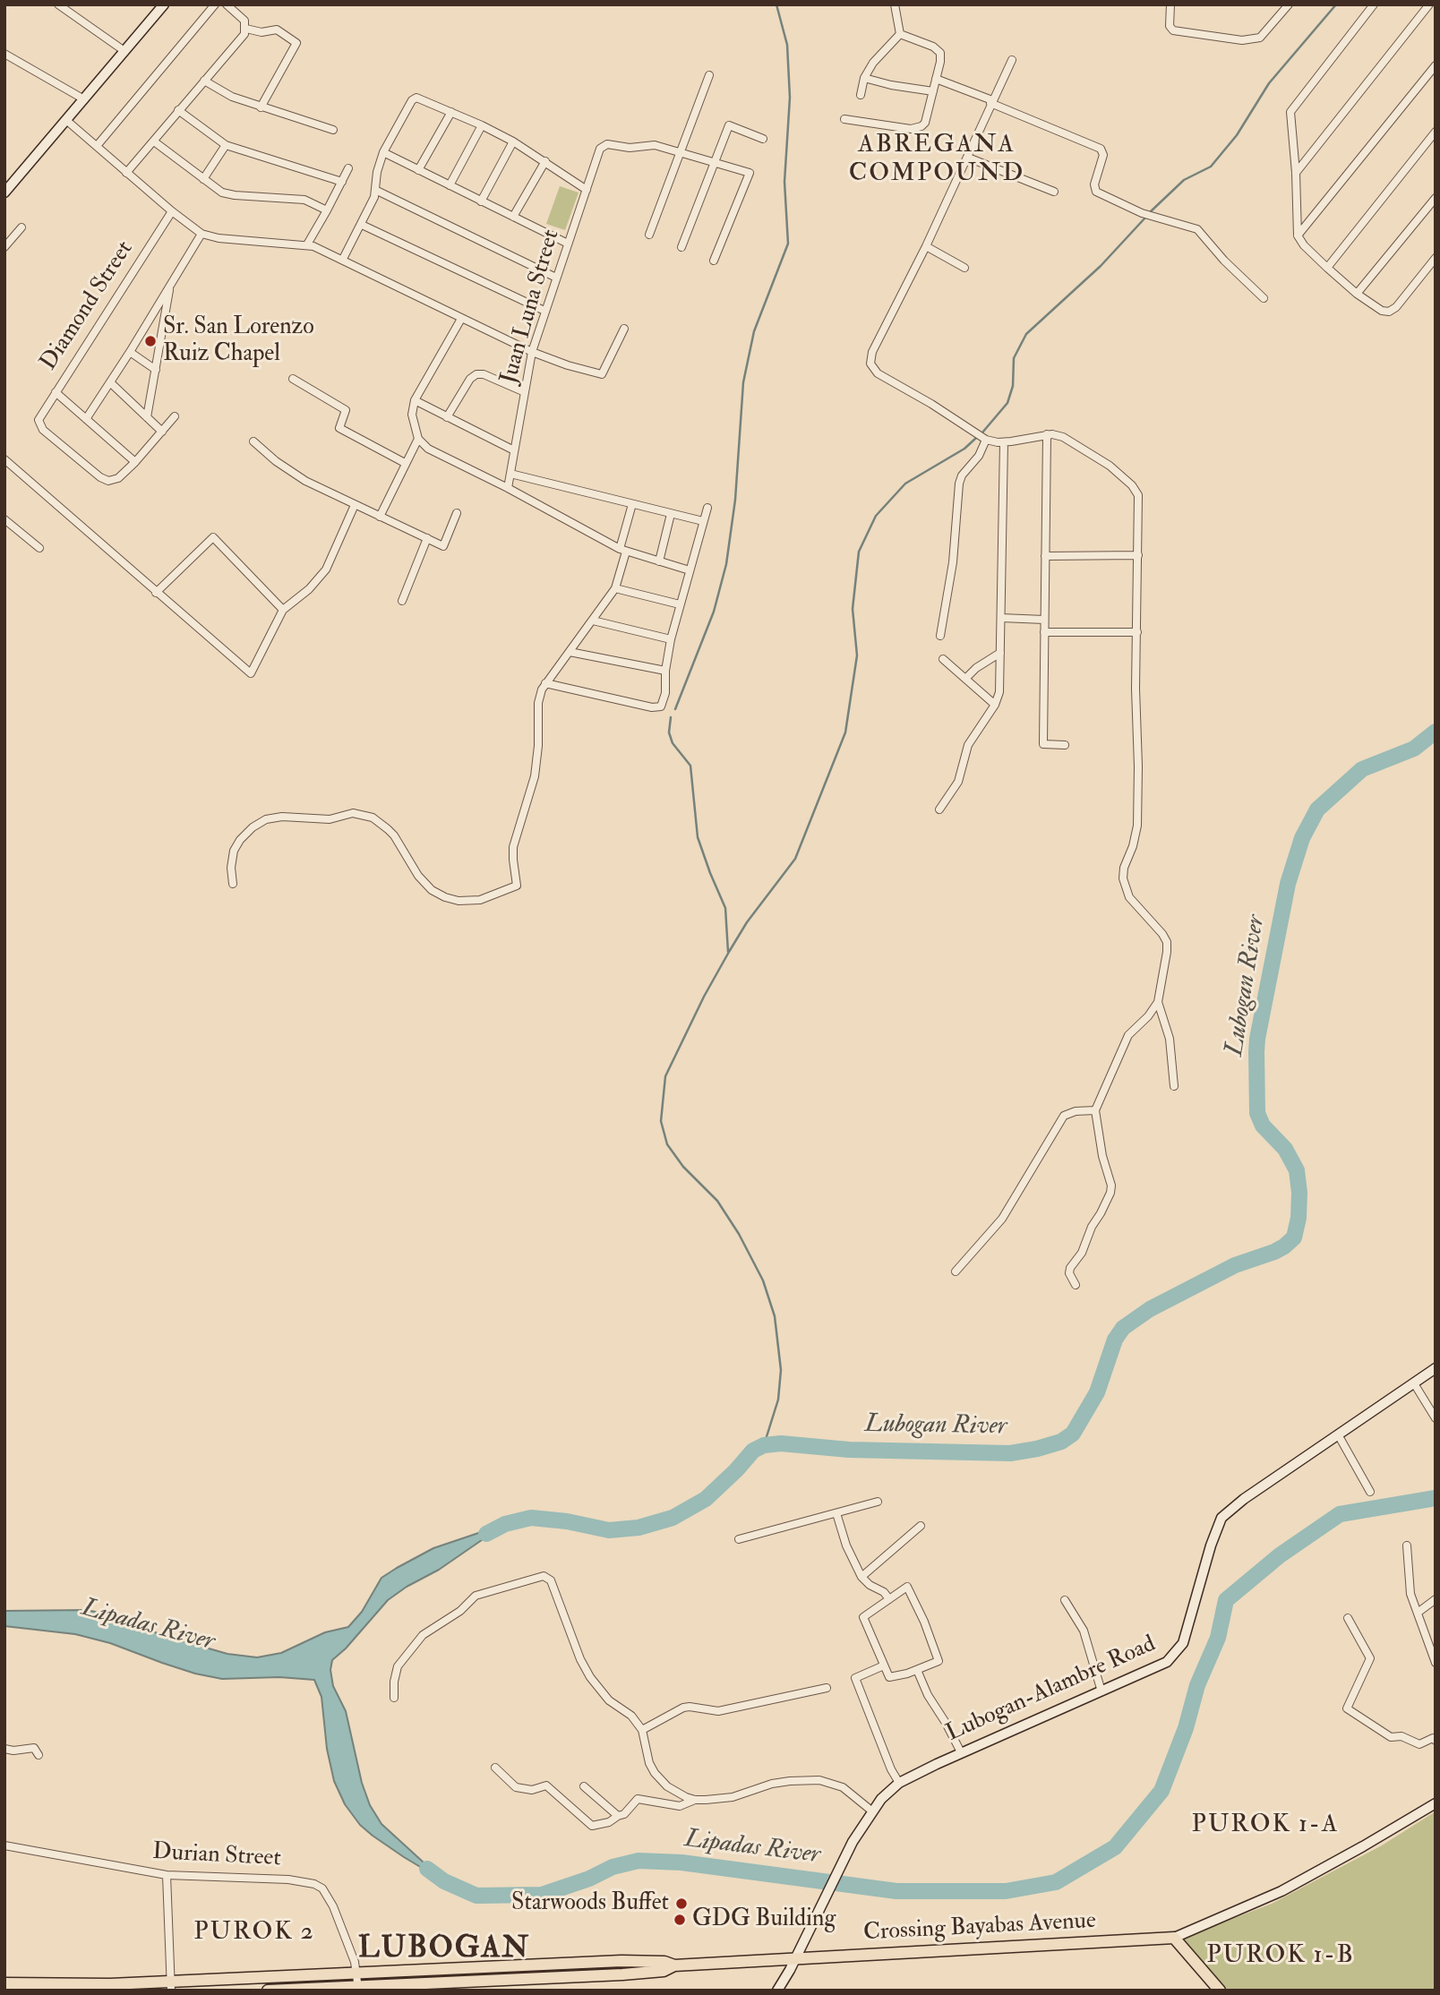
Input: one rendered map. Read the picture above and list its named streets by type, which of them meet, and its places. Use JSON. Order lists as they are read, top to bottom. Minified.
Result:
{"streets":{"main road":["Crossing Bayabas Avenue"],"street":["Diamond Street","Juan Luna Street","Lubogan-Alambre Road","Durian Street"]},"crossings":[["Lubogan-Alambre Road","Crossing Bayabas Avenue"],["Durian Street","Crossing Bayabas Avenue"]],"districts":["ABREGANA COMPOUND","PUROK 1-A","PUROK 2","LUBOGAN","PUROK 1-B"],"water":["Lubogan River","Lipadas River"],"places":["Sr. San Lorenzo Ruiz Chapel","Starwoods Buffet","GDG Building"]}
